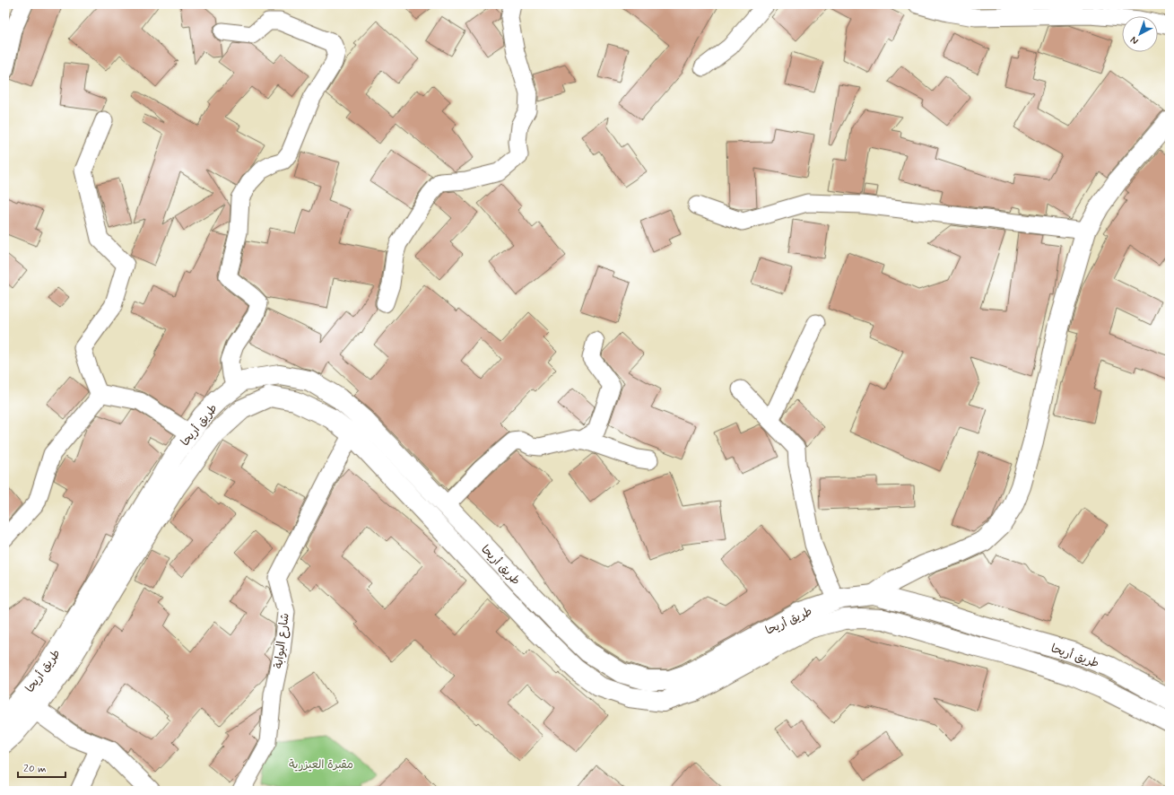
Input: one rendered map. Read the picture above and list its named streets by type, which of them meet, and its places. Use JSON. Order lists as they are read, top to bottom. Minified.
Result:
{"streets":{"main road":["طريق أريحا"],"street":["شارع البوابة"]},"crossings":[["طريق أريحا","شارع البوابة"]],"parks":["مقبرة العيزرية"],"scale_bar":"20 m","north":"bottom left"}
